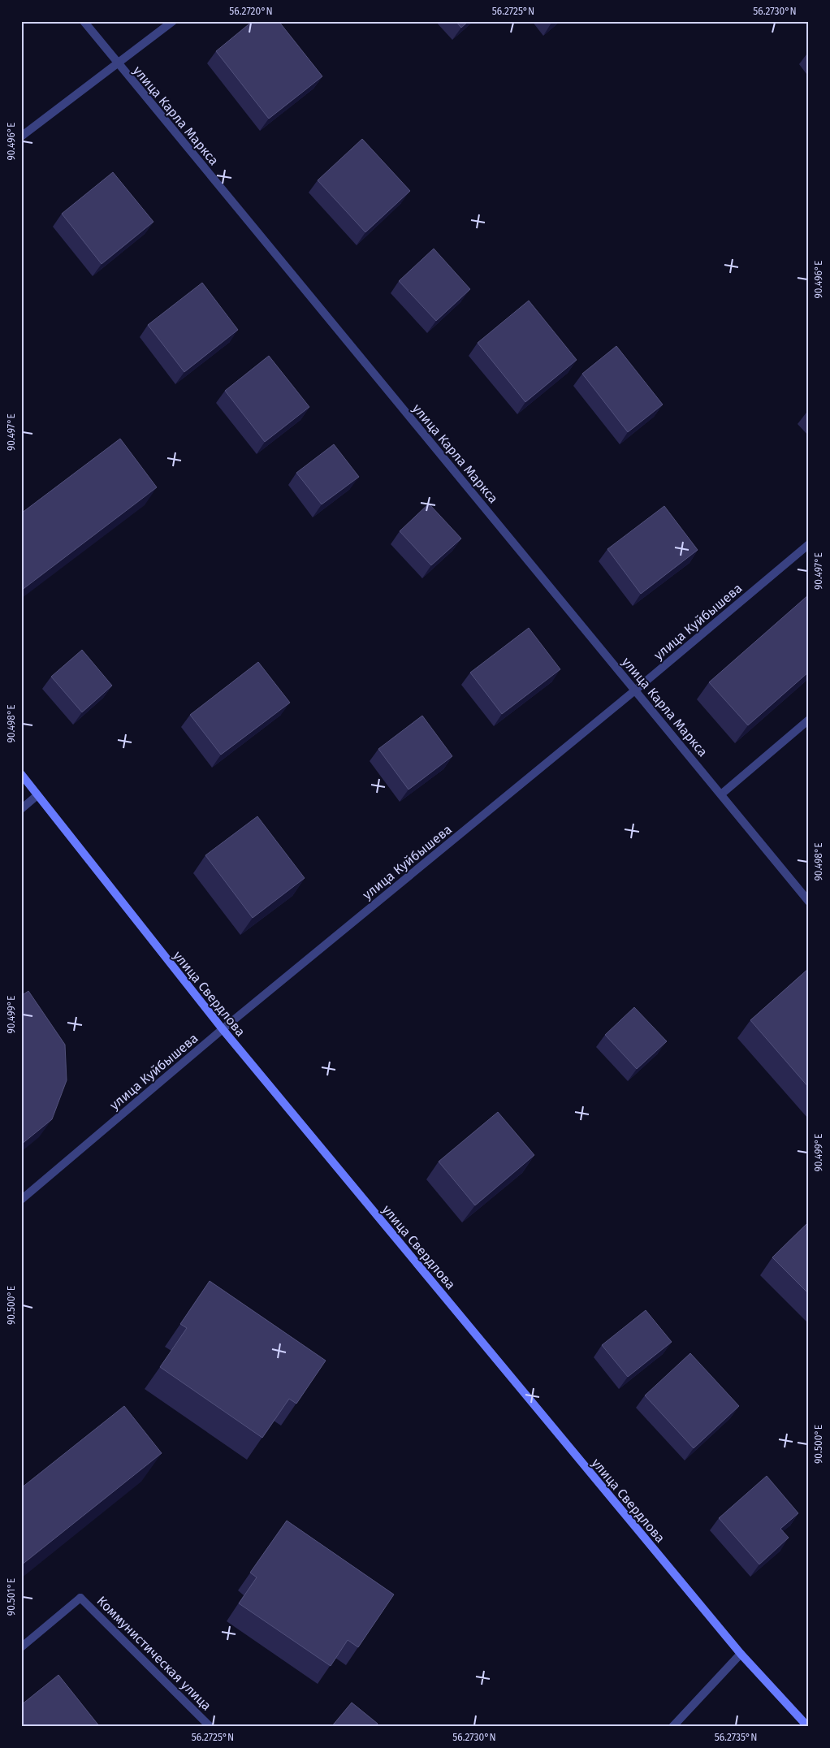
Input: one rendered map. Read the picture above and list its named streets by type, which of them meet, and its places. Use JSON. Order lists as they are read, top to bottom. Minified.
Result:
{"streets":{"main road":["улица Свердлова"],"street":["улица Карла Маркса","улица Куйбышева","Коммунистическая улица"]},"crossings":[["улица Карла Маркса","улица Куйбышева"],["улица Куйбышева","улица Свердлова"]],"coordinates":["56.2720°N","56.2725°N","56.2730°N","90.496°E","90.497°E","90.498°E","90.499°E","90.500°E","90.501°E","56.2735°N"]}
